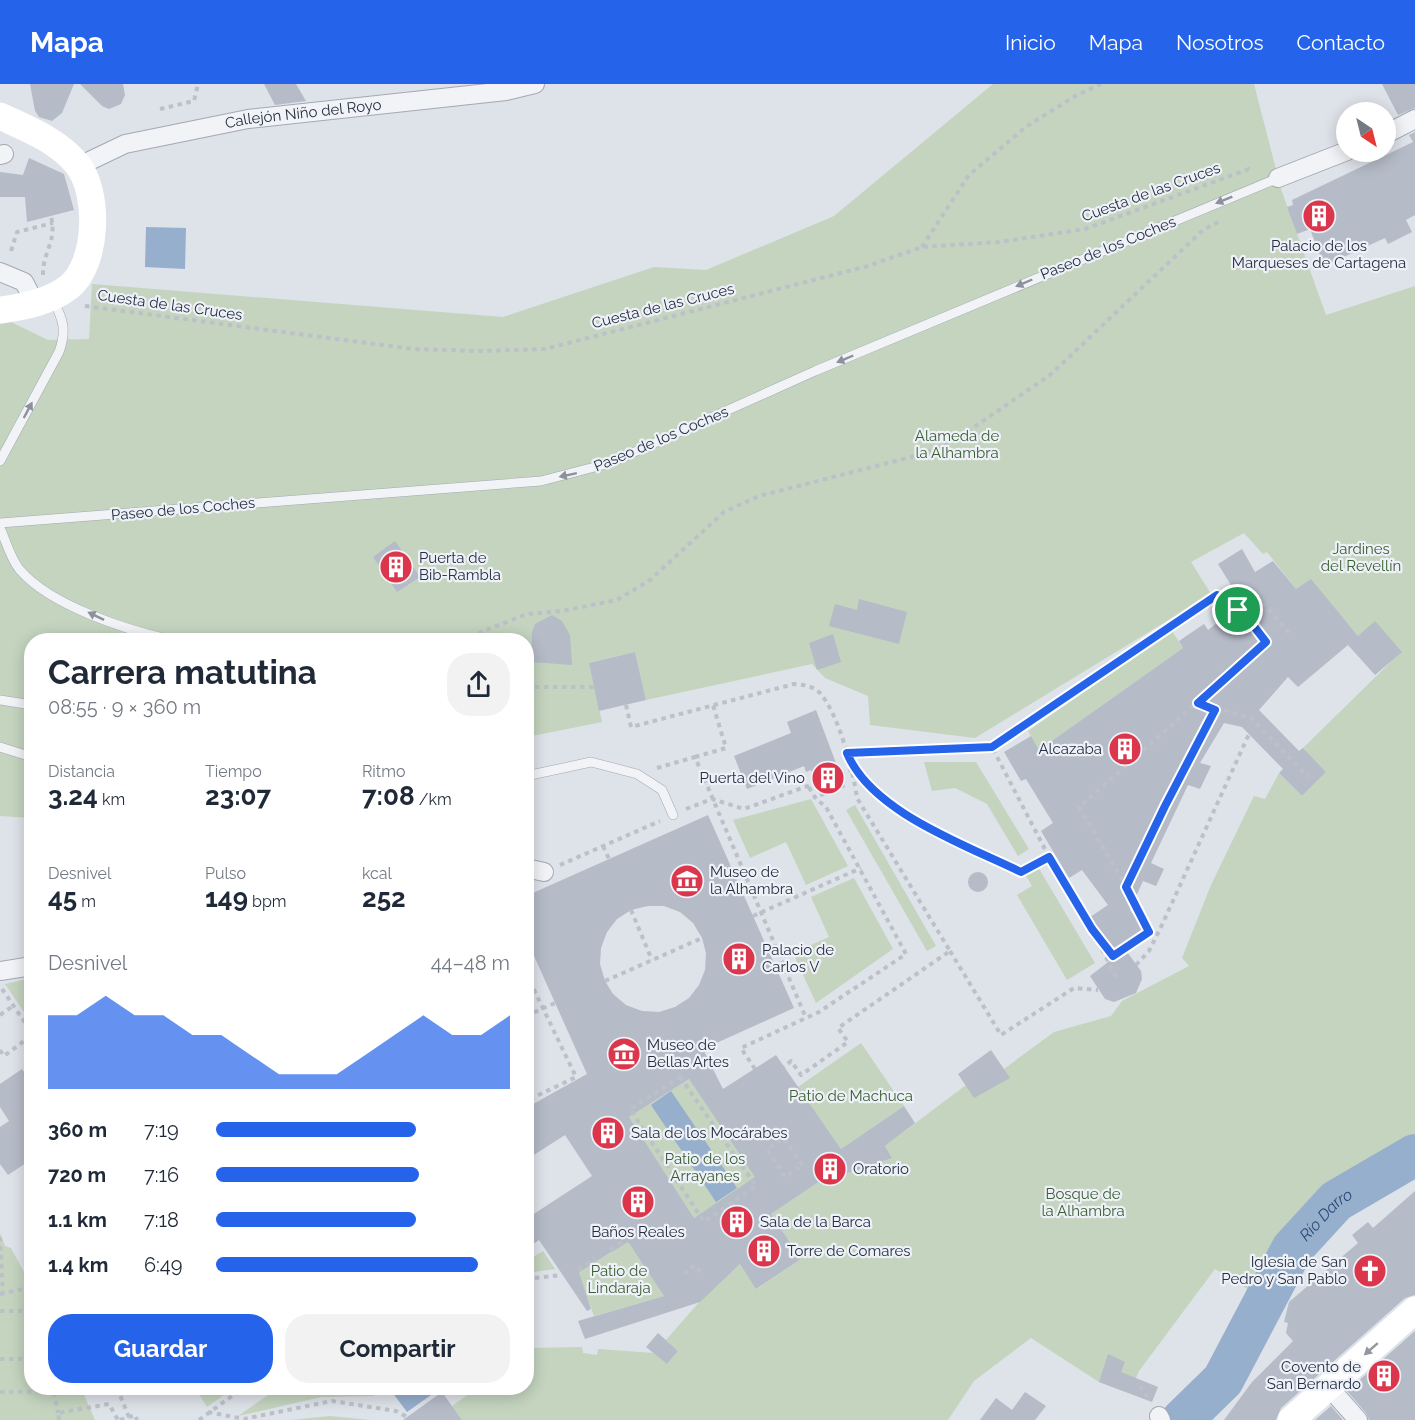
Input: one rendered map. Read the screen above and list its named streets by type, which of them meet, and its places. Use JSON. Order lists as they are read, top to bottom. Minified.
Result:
{"streets":{"street":["Callejón Niño del Royo"],"lane":["Paseo de los Coches"],"path":["Cuesta de las Cruces"]},"crossings":[["Cuesta de las Cruces","Paseo de los Coches"]],"one_way":["Paseo de los Coches"],"water":["Río Darro"],"parks":["Alameda de la Alhambra","Jardines del Revellín","Patio de Machuca","Patio de los Arrayanes","Bosque de la Alhambra","Patio de Lindaraja"],"places":{"building":["Palacio de los Marqueses de Cartagena","Puerta de Bib-Rambla","Alcazaba","Puerta del Vino","Palacio de Carlos V","Sala de los Mocárabes","Oratorio","Baños Reales","Sala de la Barca","Torre de Comares","Covento de San Bernardo"],"museum":["Museo de la Alhambra","Museo de Bellas Artes"],"church":["Iglesia de San Pedro y San Pablo"]},"north":"bottom right","page":{"header":"Mapa","nav":["Inicio","Mapa","Nosotros","Contacto"],"heading":["Carrera matutina","08:55 · 9 × 360 m"],"stats":[["Distancia","3.24 km"],["Tiempo","23:07"],["Ritmo","7:08 /km"],["Desnivel","45 m"],["Pulso","149 bpm"],["kcal","252"]],"chart":["Desnivel","44–48 m"],"list":[{"name":"360 m","note":"7:19"},{"name":"720 m","note":"7:16"},{"name":"1.1 km","note":"7:18"},{"name":"1.4 km","note":"6:49"}],"buttons":["Guardar","Compartir"]}}
